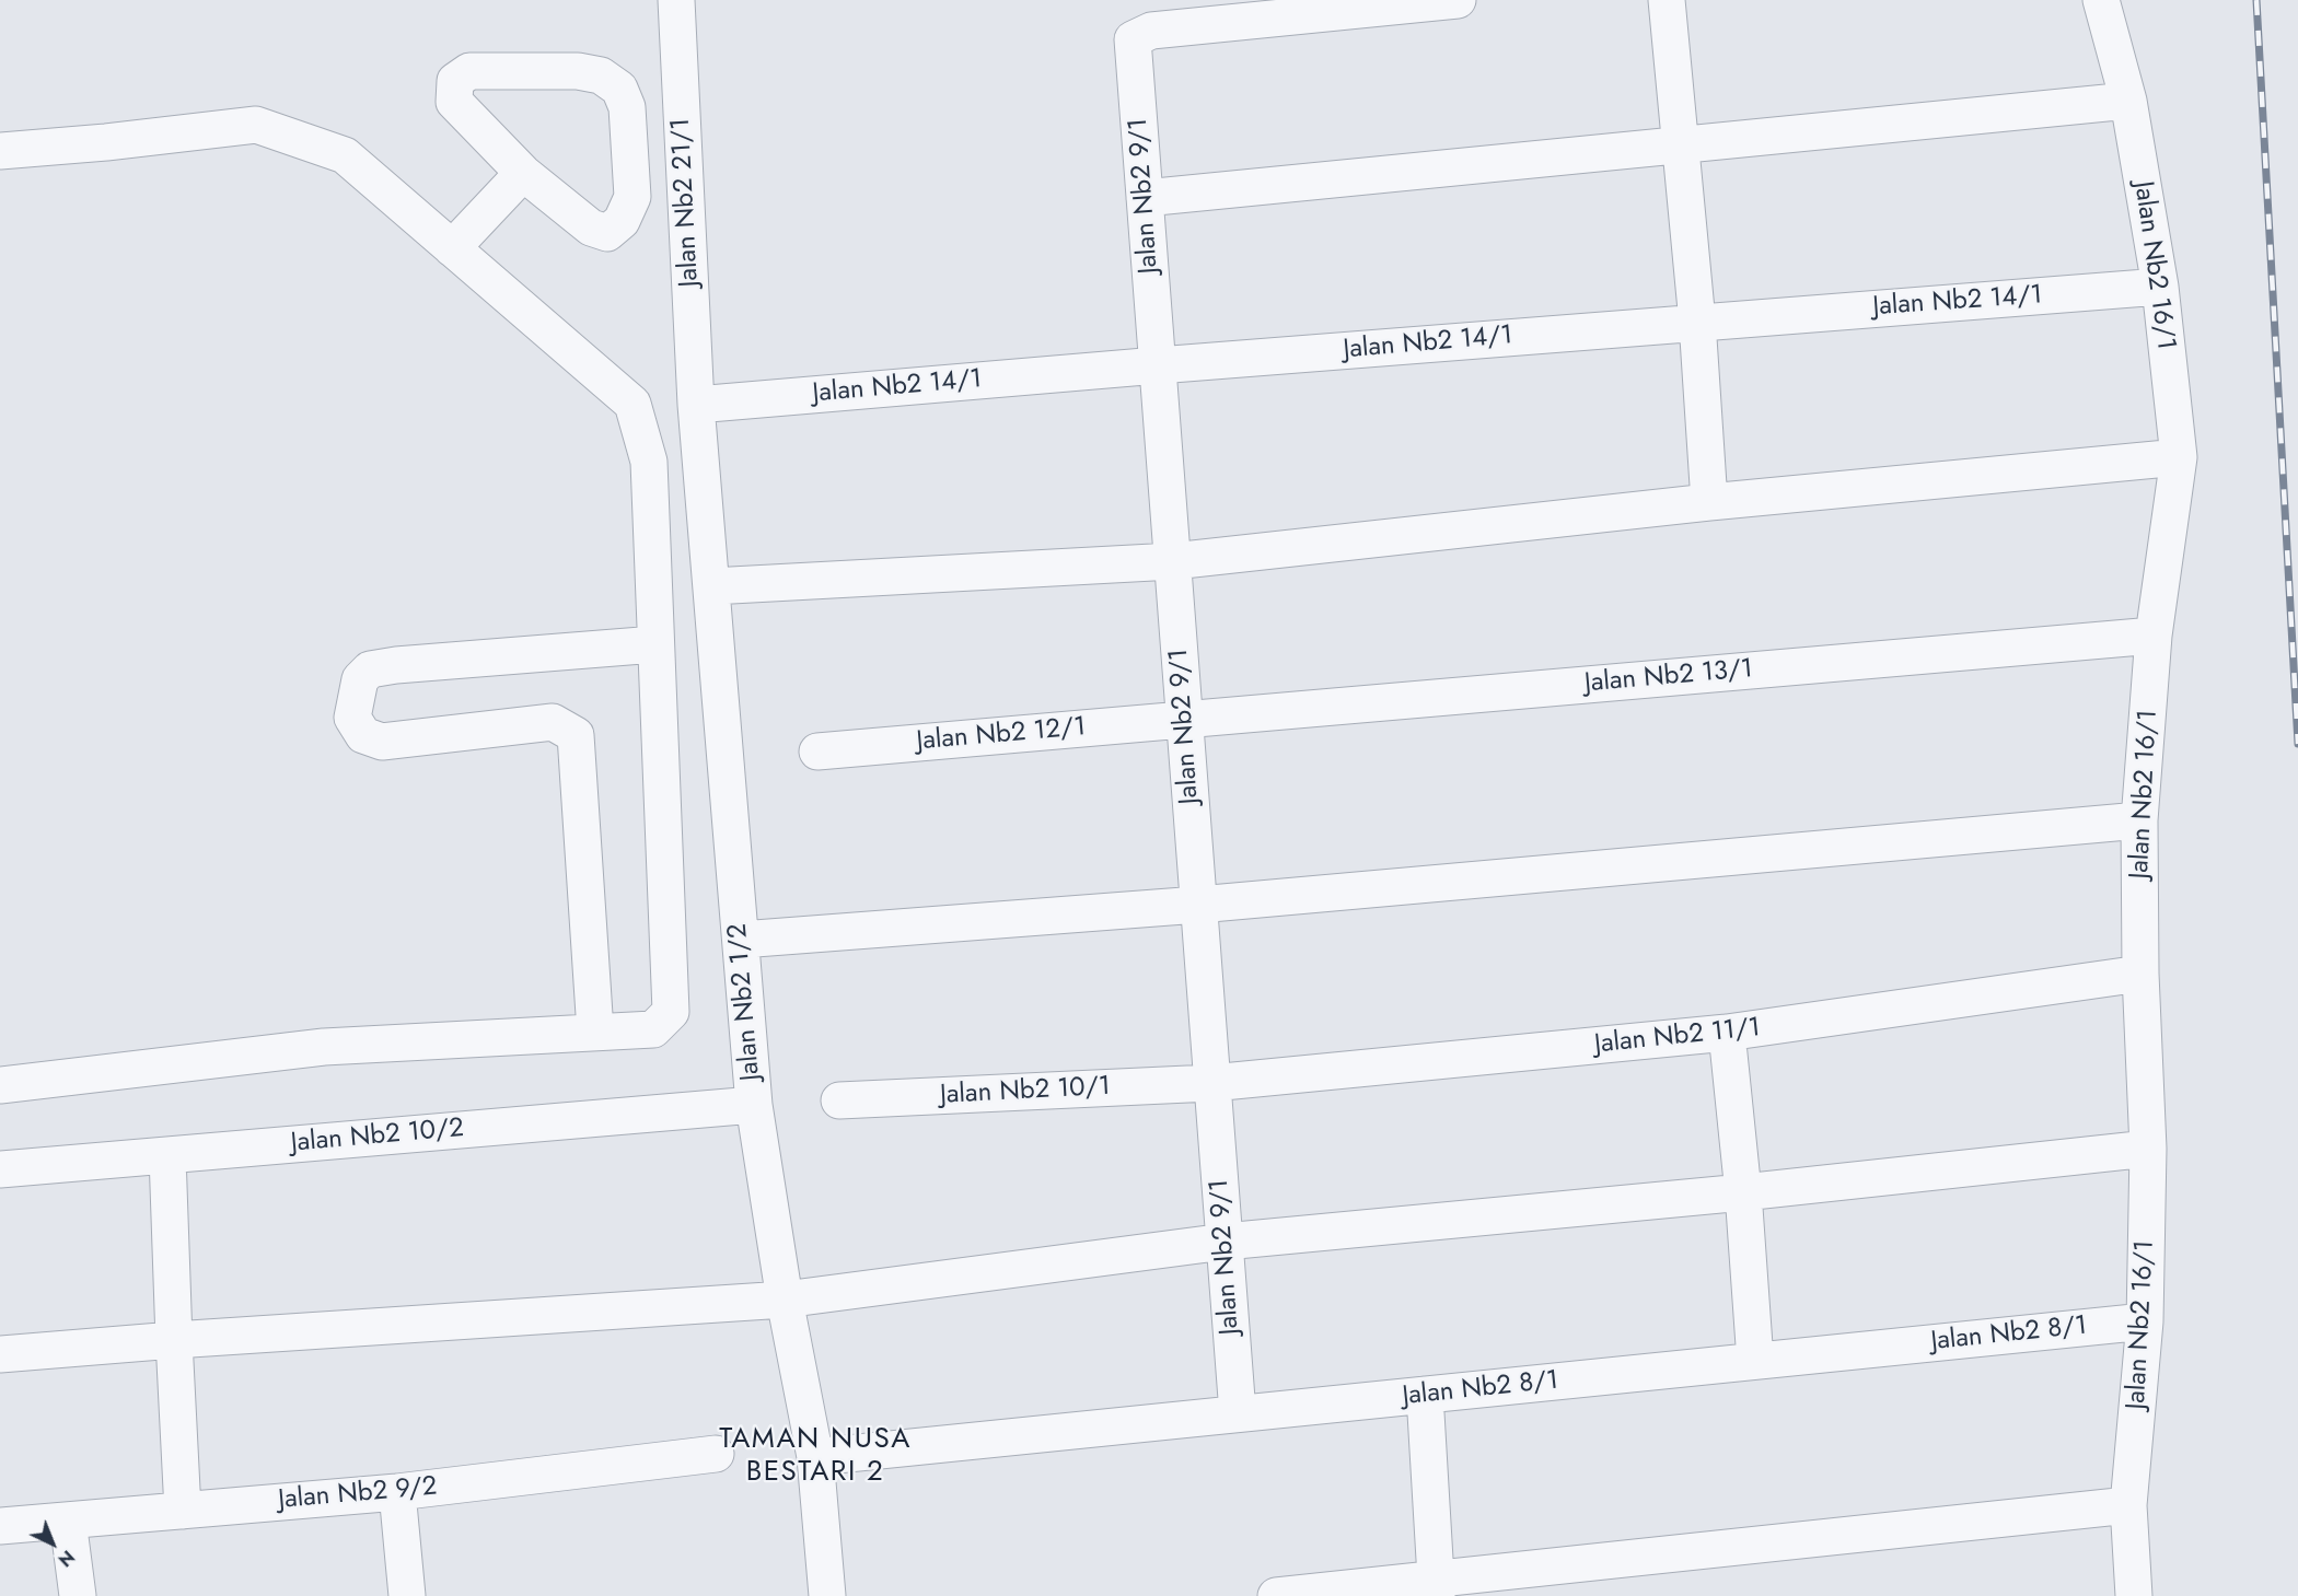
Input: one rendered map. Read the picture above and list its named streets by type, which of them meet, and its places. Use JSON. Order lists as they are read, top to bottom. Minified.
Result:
{"streets":{"street":["Jalan Nb2 9/1","Jalan Nb2 21/1","Jalan Nb2 16/1","Jalan Nb2 14/1","Jalan Nb2 13/1","Jalan Nb2 12/1","Jalan Nb2 1/2","Jalan Nb2 11/1","Jalan Nb2 10/1","Jalan Nb2 10/2","Jalan Nb2 8/1","Jalan Nb2 9/2"]},"crossings":[["Jalan Nb2 9/1","Jalan Nb2 14/1"],["Jalan Nb2 9/1","Jalan Nb2 13/1"],["Jalan Nb2 9/1","Jalan Nb2 12/1"],["Jalan Nb2 9/1","Jalan Nb2 11/1"],["Jalan Nb2 9/1","Jalan Nb2 10/1"],["Jalan Nb2 9/1","Jalan Nb2 8/1"],["Jalan Nb2 21/1","Jalan Nb2 14/1"],["Jalan Nb2 21/1","Jalan Nb2 1/2"],["Jalan Nb2 16/1","Jalan Nb2 14/1"],["Jalan Nb2 16/1","Jalan Nb2 13/1"],["Jalan Nb2 16/1","Jalan Nb2 11/1"],["Jalan Nb2 16/1","Jalan Nb2 8/1"],["Jalan Nb2 14/1","Jalan Nb2 1/2"],["Jalan Nb2 13/1","Jalan Nb2 12/1"],["Jalan Nb2 1/2","Jalan Nb2 10/2"],["Jalan Nb2 1/2","Jalan Nb2 8/1"],["Jalan Nb2 11/1","Jalan Nb2 10/1"]],"districts":["TAMAN NUSA BESTARI 2"],"north":"bottom right"}
